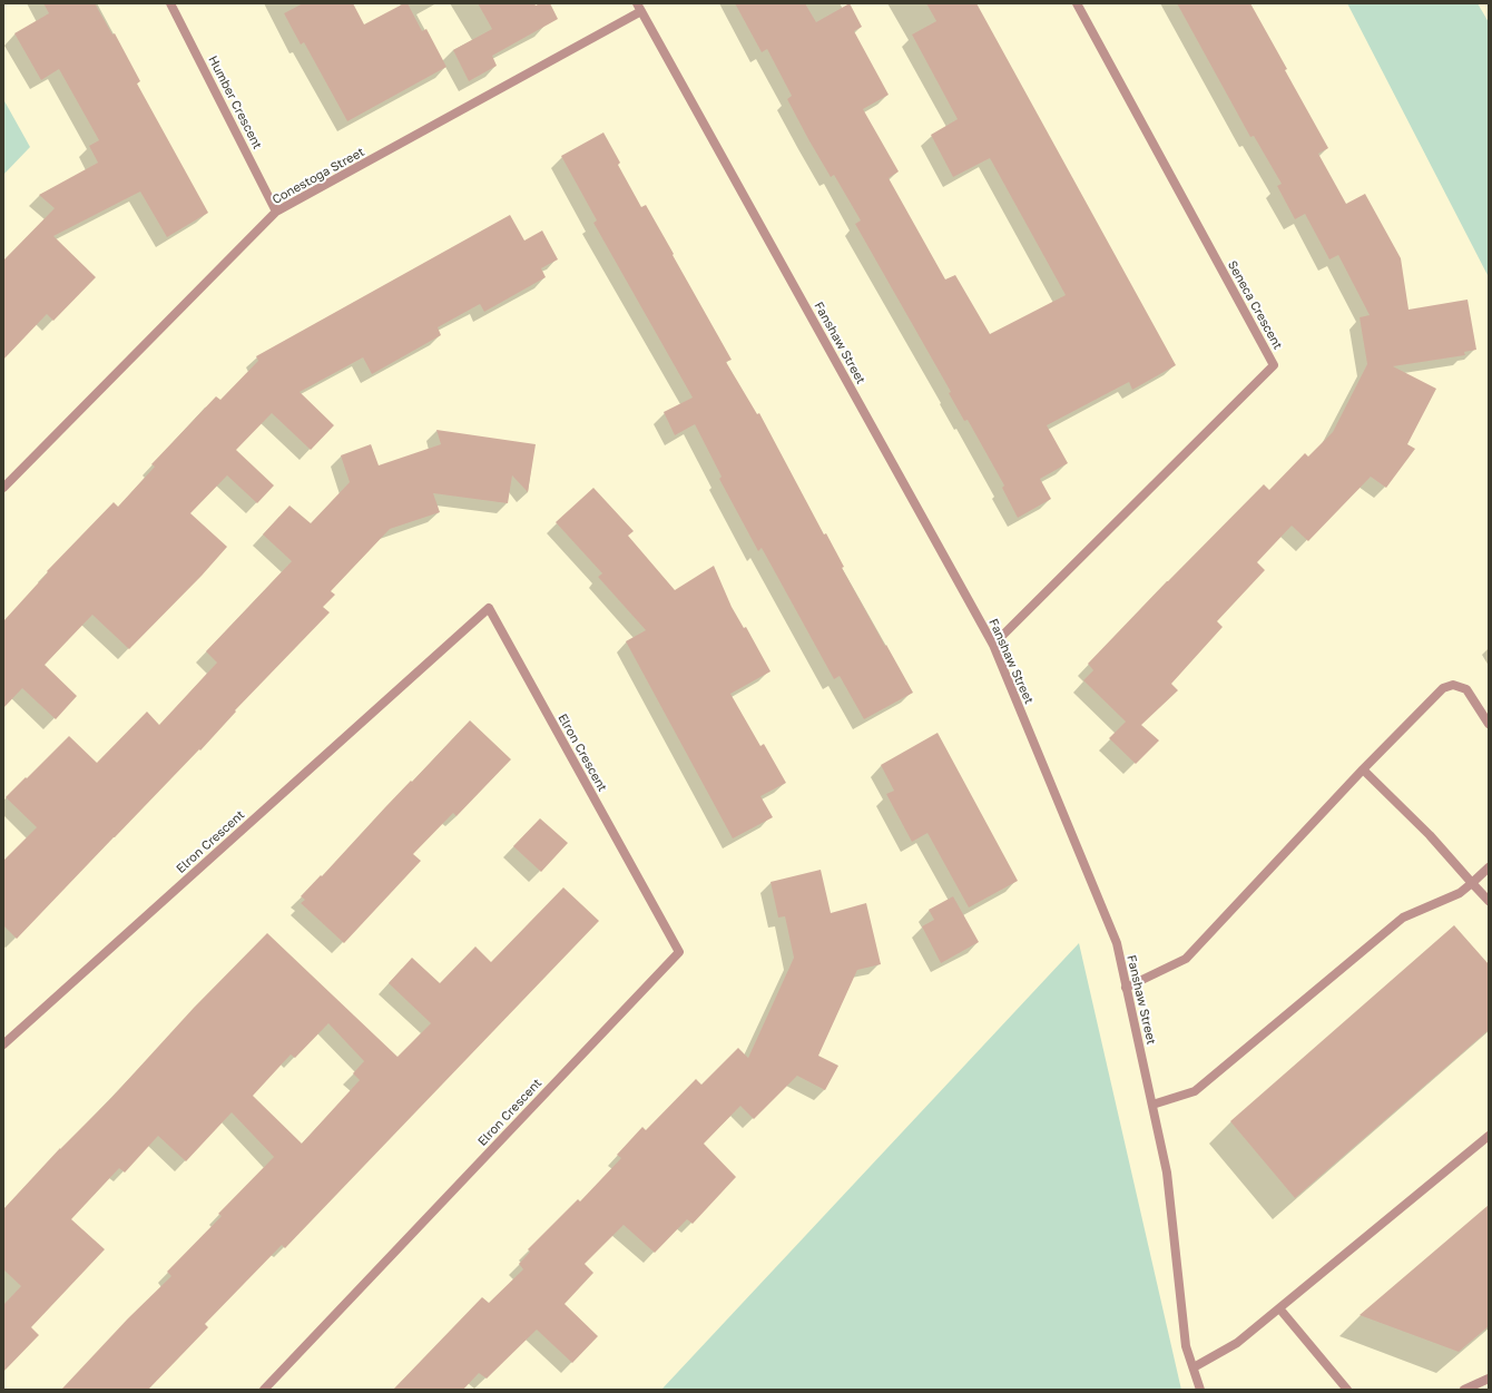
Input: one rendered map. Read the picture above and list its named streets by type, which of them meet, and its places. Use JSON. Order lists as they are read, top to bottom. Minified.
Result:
{"streets":{"street":["Humber Crescent","Conestoga Street","Seneca Crescent","Fanshaw Street","Elron Crescent"]},"crossings":[["Humber Crescent","Conestoga Street"],["Conestoga Street","Fanshaw Street"],["Seneca Crescent","Fanshaw Street"]]}
